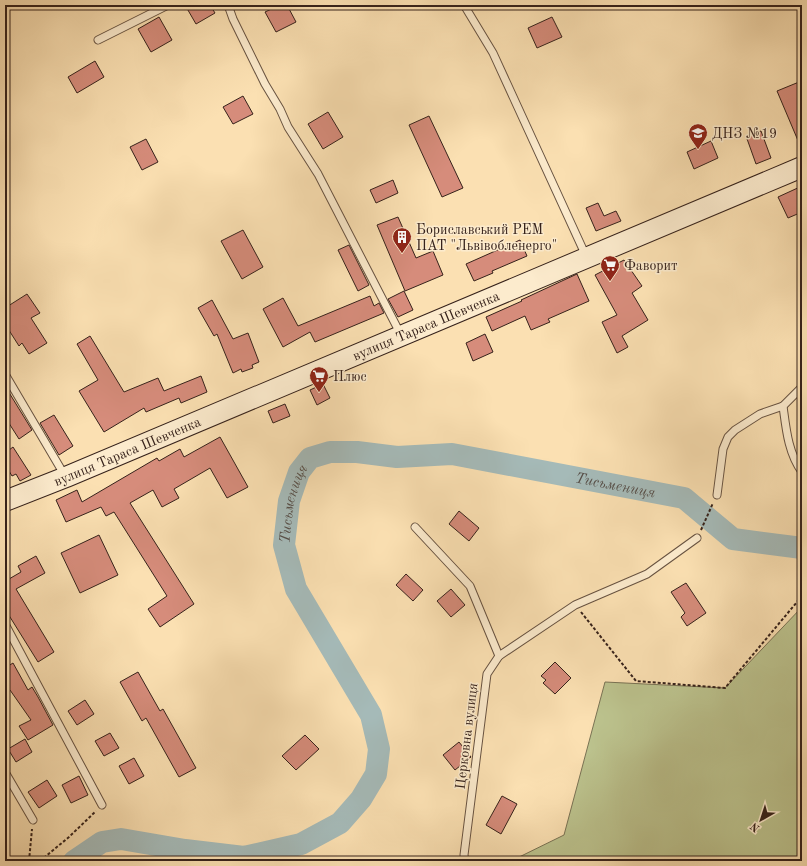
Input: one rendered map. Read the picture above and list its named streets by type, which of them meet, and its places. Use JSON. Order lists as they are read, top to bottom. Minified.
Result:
{"streets":{"main road":["вулиця Тараса Шевченка"],"lane":["Церковна вулиця"]},"water":["Тисьмениця"],"places":{"school or university":["ДНЗ №19"],"building":["Бориславський РЕМ ПАТ \"Львівобленерго\""],"supermarket":["Фаворит","Плюс"]},"north":"bottom left"}
